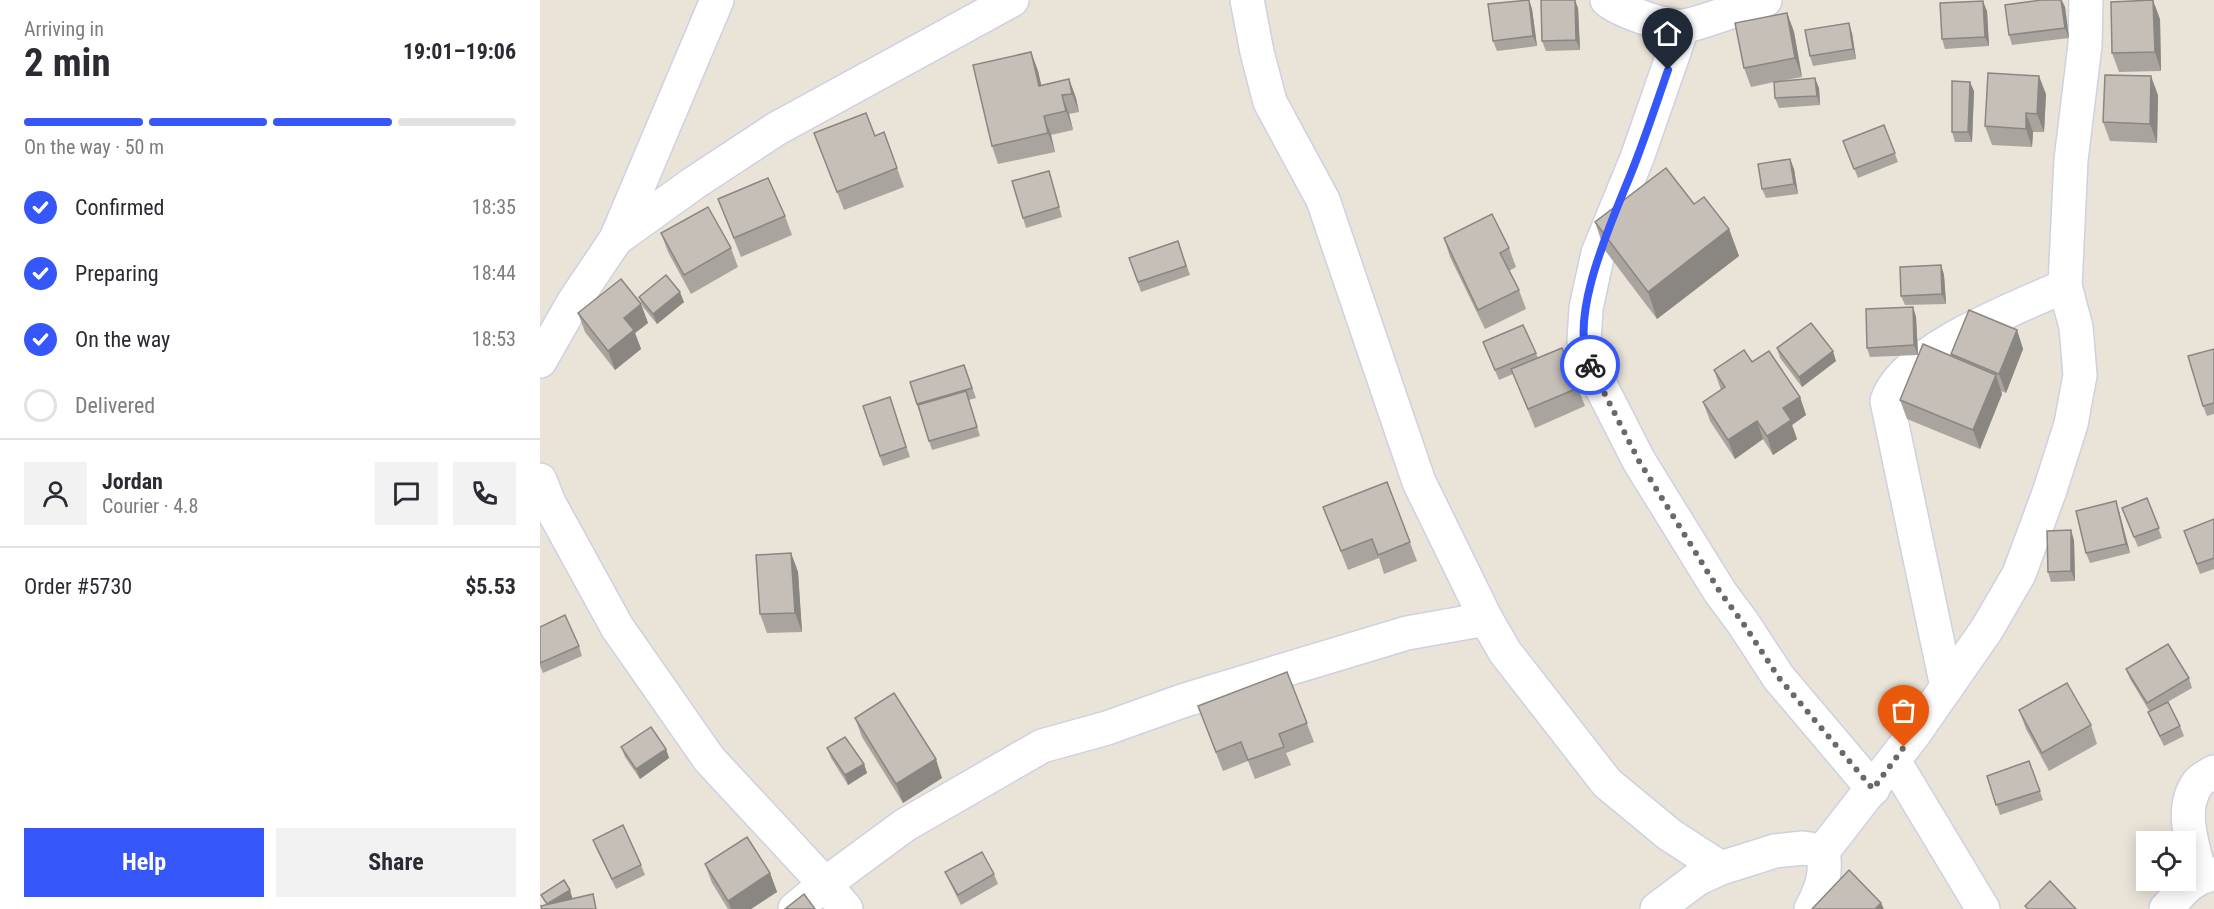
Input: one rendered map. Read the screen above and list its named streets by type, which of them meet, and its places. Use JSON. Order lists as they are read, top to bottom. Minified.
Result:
{"page":{"heading":["2 min","Arriving in","19:01–19:06"],"panel":["Jordan","Courier · 4.8","Order #5730","$5.53"],"bar":"On the way · 50 m","list":[["Confirmed","18:35"],["Preparing","18:44"],["On the way","18:53"],"Delivered"],"buttons":["Help","Share"]}}
